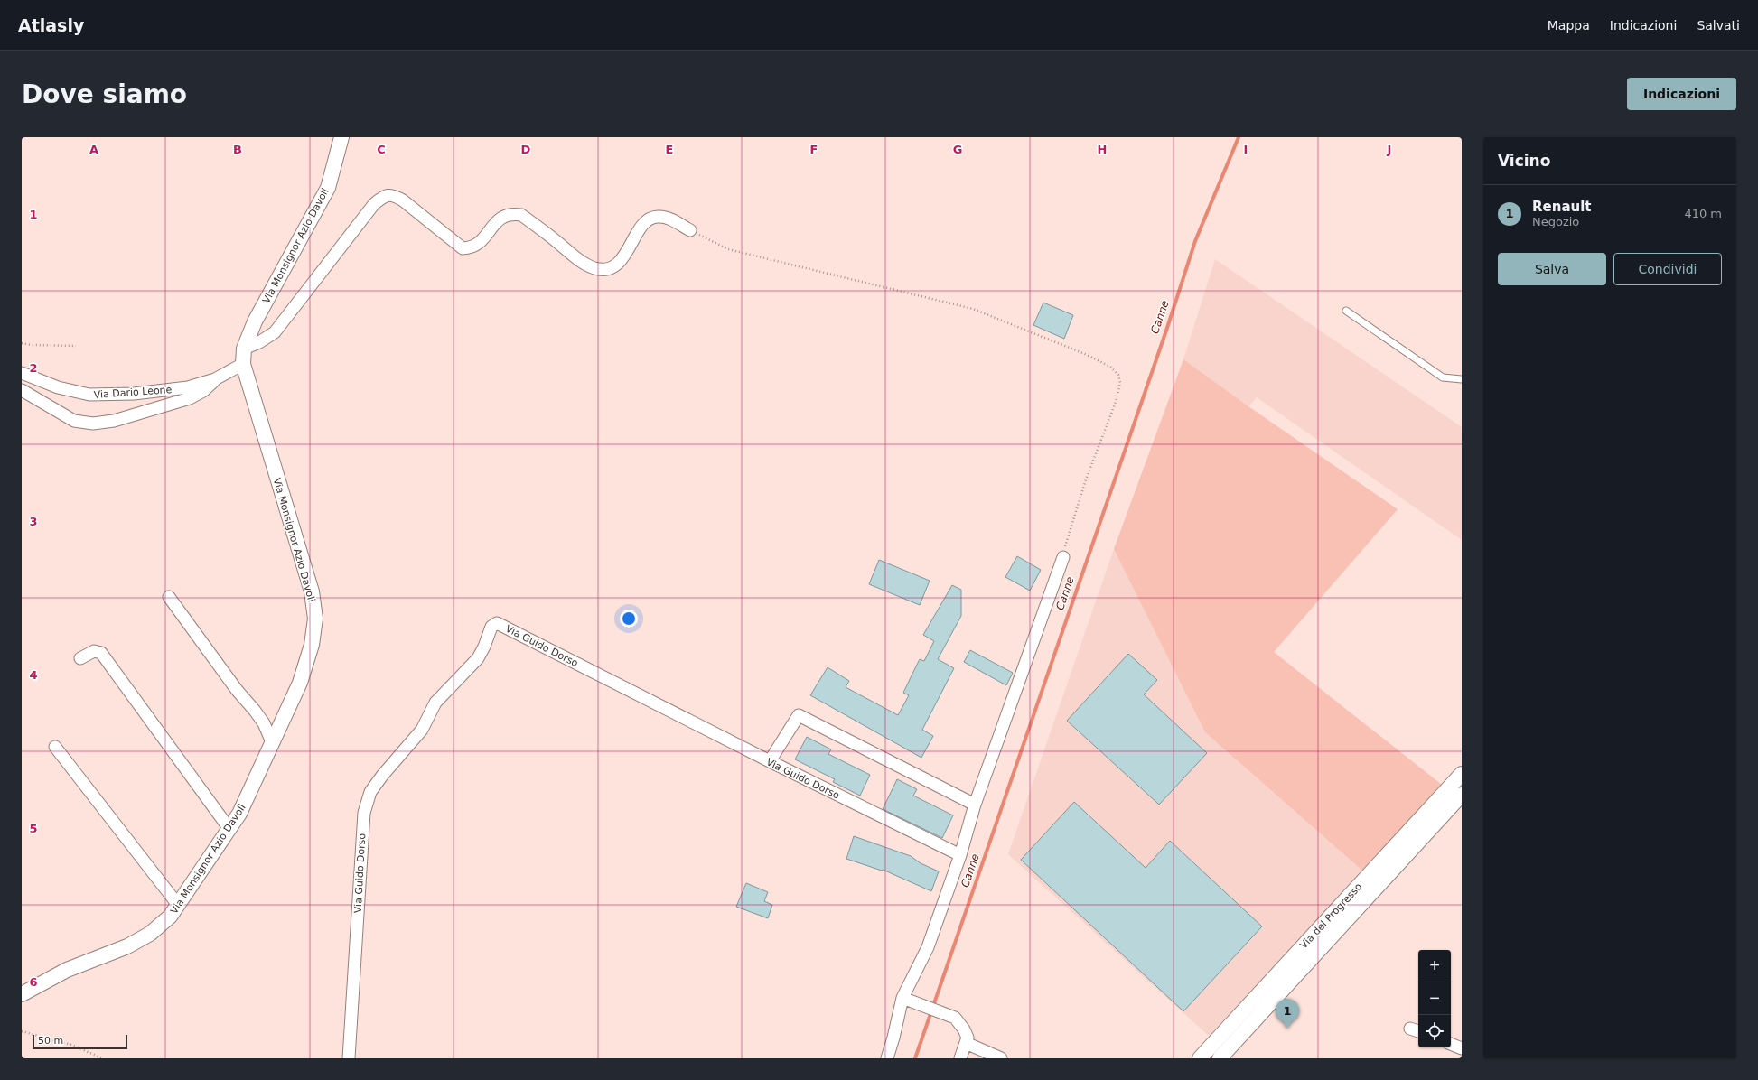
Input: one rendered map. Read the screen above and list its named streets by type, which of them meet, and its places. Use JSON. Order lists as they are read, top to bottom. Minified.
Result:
{"streets":{"street":["Via Monsignor Azio Davoli","Via Dario Leone","Via Guido Dorso","Via del Progresso"]},"crossings":[["Via Monsignor Azio Davoli","Via Dario Leone"]],"water":["Canne"],"scale_bar":"50 m","page":{"header":"Atlasly","nav":["Mappa","Indicazioni","Salvati"],"buttons":["Indicazioni",["Salva","Condividi"]],"title":"Dove siamo","heading":"Vicino","list":[{"mark":"1","name":"Renault","note":"Negozio","value":"410 m"}],"map_buttons":["+","−"],"pins":"1","scale":"50 m"},"grid":{"columns":["A","B","C","D","E","F","G","H","I","J"],"rows":["1","2","3","4","5","6"]}}
